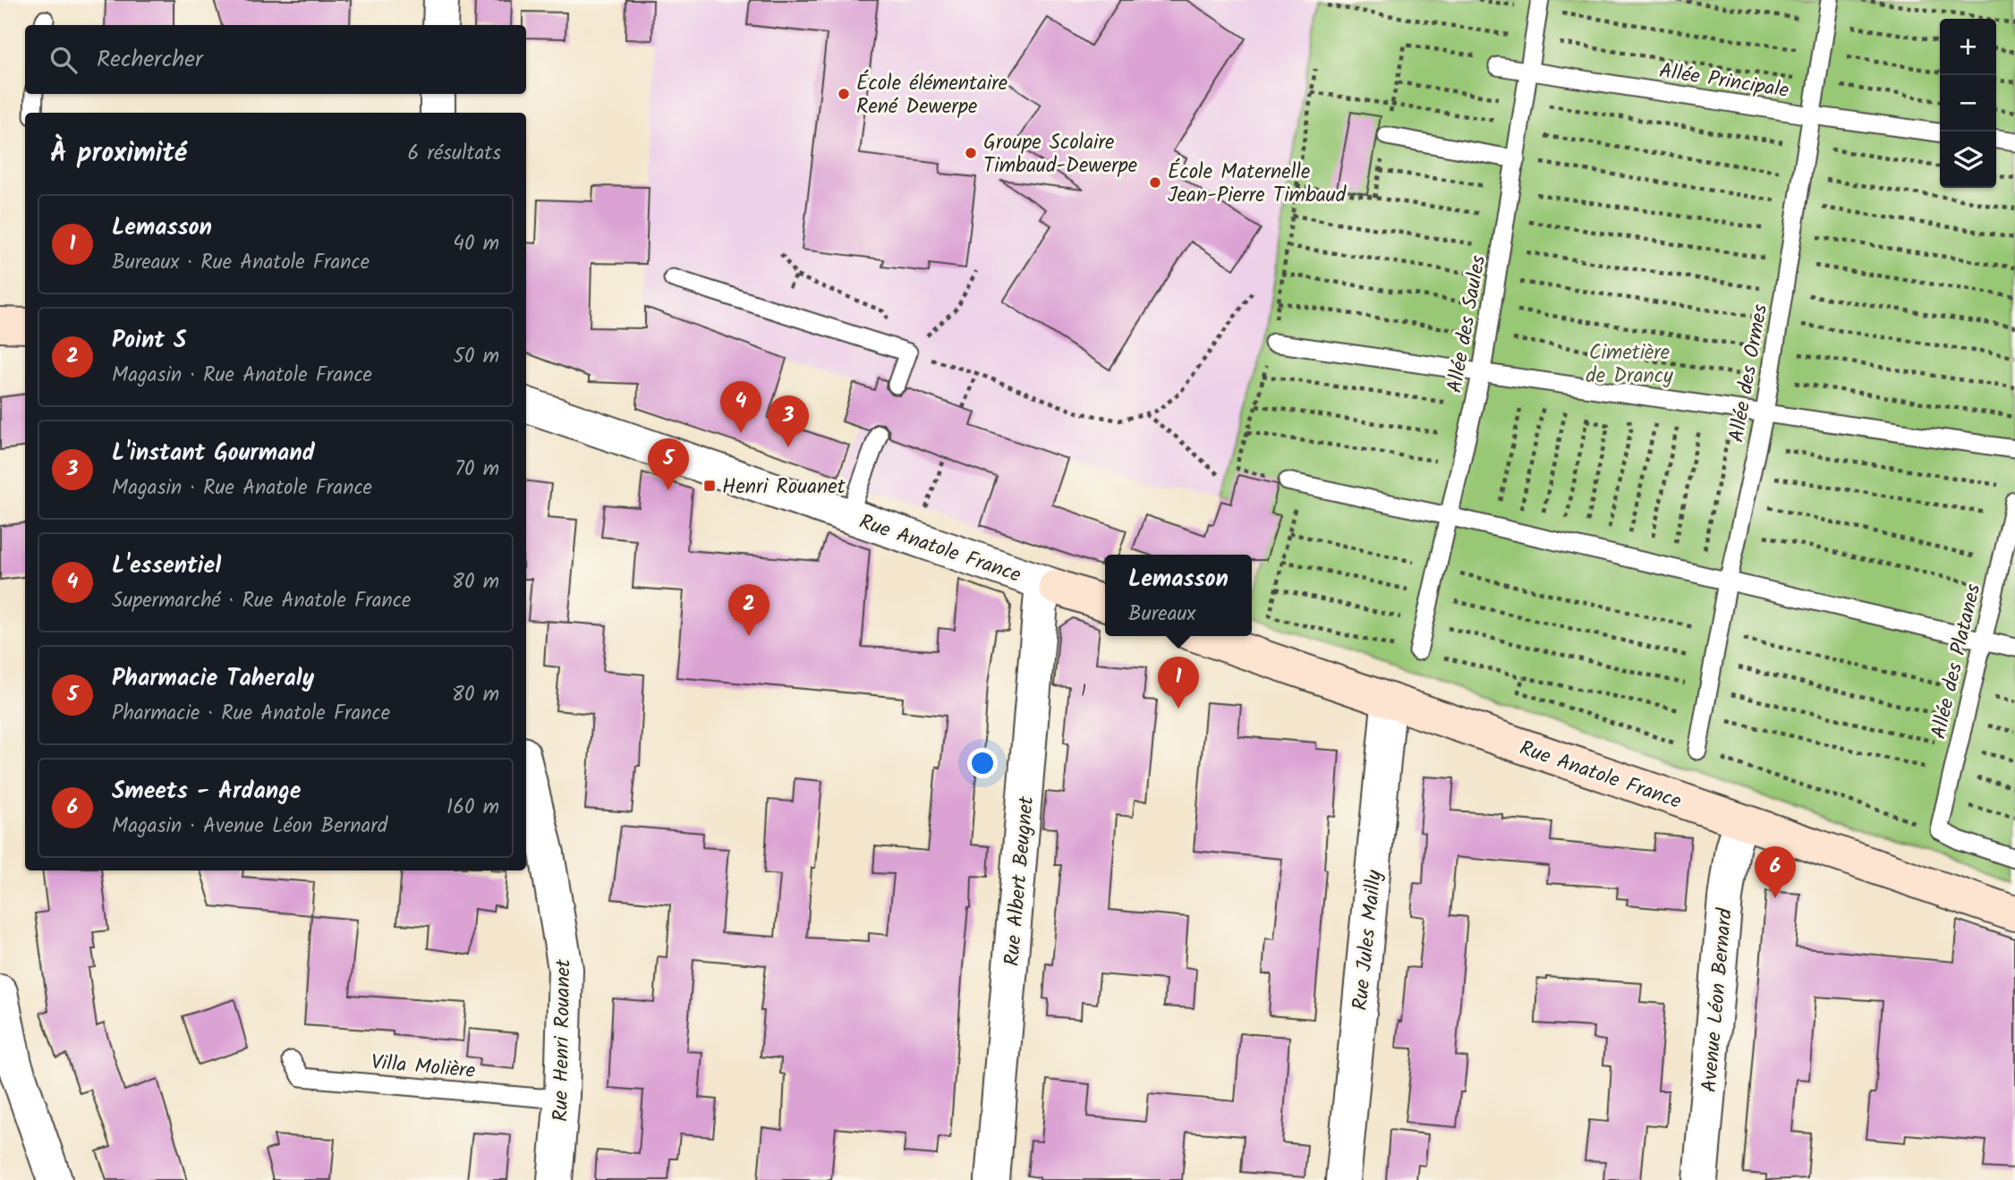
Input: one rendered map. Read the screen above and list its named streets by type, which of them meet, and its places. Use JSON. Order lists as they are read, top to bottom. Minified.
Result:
{"streets":{"main road":["Rue Anatole France"],"street":["Rue Albert Beugnet","Rue Jules Mailly","Avenue Léon Bernard","Rue Henri Rouanet"],"lane":["Allée Principale","Allée des Saules","Allée des Ormes","Allée des Platanes","Villa Molière"]},"crossings":[["Allée Principale","Allée des Saules"],["Allée Principale","Allée des Ormes"],["Rue Anatole France","Rue Albert Beugnet"],["Rue Anatole France","Rue Jules Mailly"],["Rue Anatole France","Avenue Léon Bernard"],["Rue Henri Rouanet","Villa Molière"]],"parks":["Cimetière de Drancy"],"places":{"other":["École élémentaire René Dewerpe","Groupe Scolaire Timbaud-Dewerpe","École Maternelle Jean-Pierre Timbaud"],"transit":["Henri Rouanet"]},"house_numbers":["1"],"page":{"map_buttons":["+","−"],"search":"Rechercher","heading":["À proximité","6 résultats"],"list":[{"mark":"1","name":"Lemasson","note":"Bureaux · Rue Anatole France","value":"40 m"},{"mark":"2","name":"Point S","note":"Magasin · Rue Anatole France","value":"50 m"},{"mark":"3","name":"L'instant Gourmand","note":"Magasin · Rue Anatole France","value":"70 m"},{"mark":"4","name":"L'essentiel","note":"Supermarché · Rue Anatole France","value":"80 m"},{"mark":"5","name":"Pharmacie Taheraly","note":"Pharmacie · Rue Anatole France","value":"80 m"},{"mark":"6","name":"Smeets - Ardange","note":"Magasin · Avenue Léon Bernard","value":"160 m"}],"pins":["4","3","5","2","1","6"],"popup":["Lemasson","Bureaux"]}}
